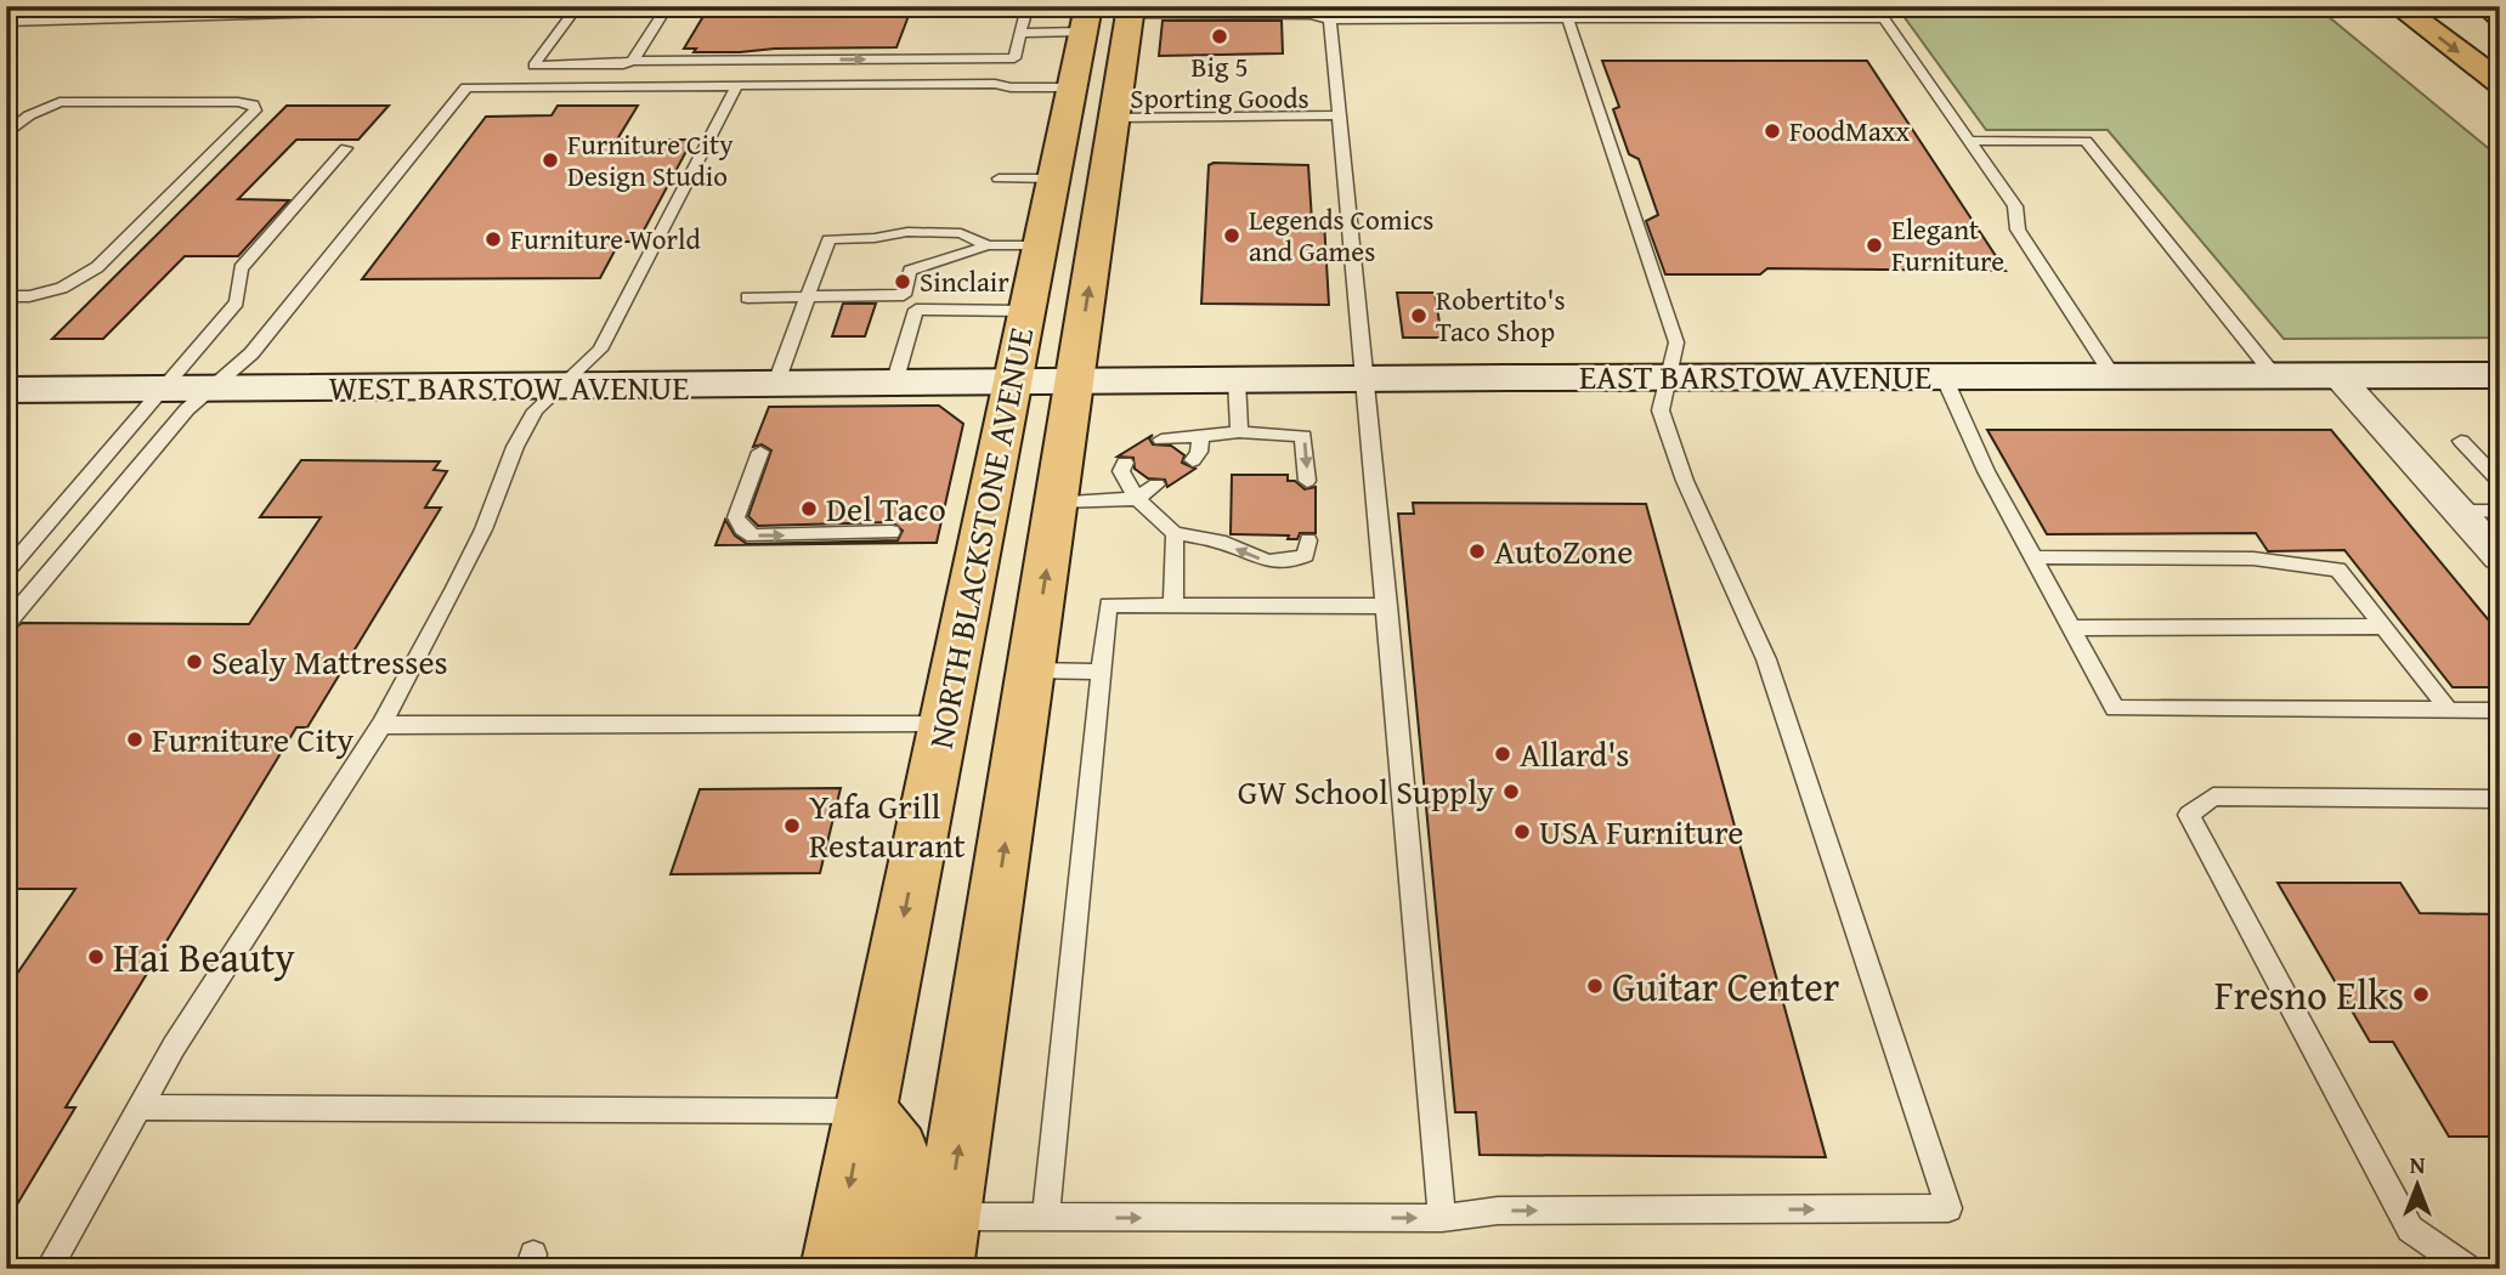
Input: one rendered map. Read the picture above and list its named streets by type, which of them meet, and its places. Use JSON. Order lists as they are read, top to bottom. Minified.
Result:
{"streets":{"main road":["EAST BARSTOW AVENUE","WEST BARSTOW AVENUE","NORTH BLACKSTONE AVENUE"]},"crossings":[["EAST BARSTOW AVENUE","WEST BARSTOW AVENUE"],["EAST BARSTOW AVENUE","NORTH BLACKSTONE AVENUE"],["WEST BARSTOW AVENUE","NORTH BLACKSTONE AVENUE"]],"places":["Big 5 Sporting Goods","FoodMaxx","Furniture City Design Studio","Legends Comics and Games","Furniture World","Elegant Furniture","Sinclair","Robertito's Taco Shop","Del Taco","AutoZone","Sealy Mattresses","Furniture City","Allard's","GW School Supply","Yafa Grill Restaurant","USA Furniture","Hai Beauty","Guitar Center","Fresno Elks"],"north":"top"}
